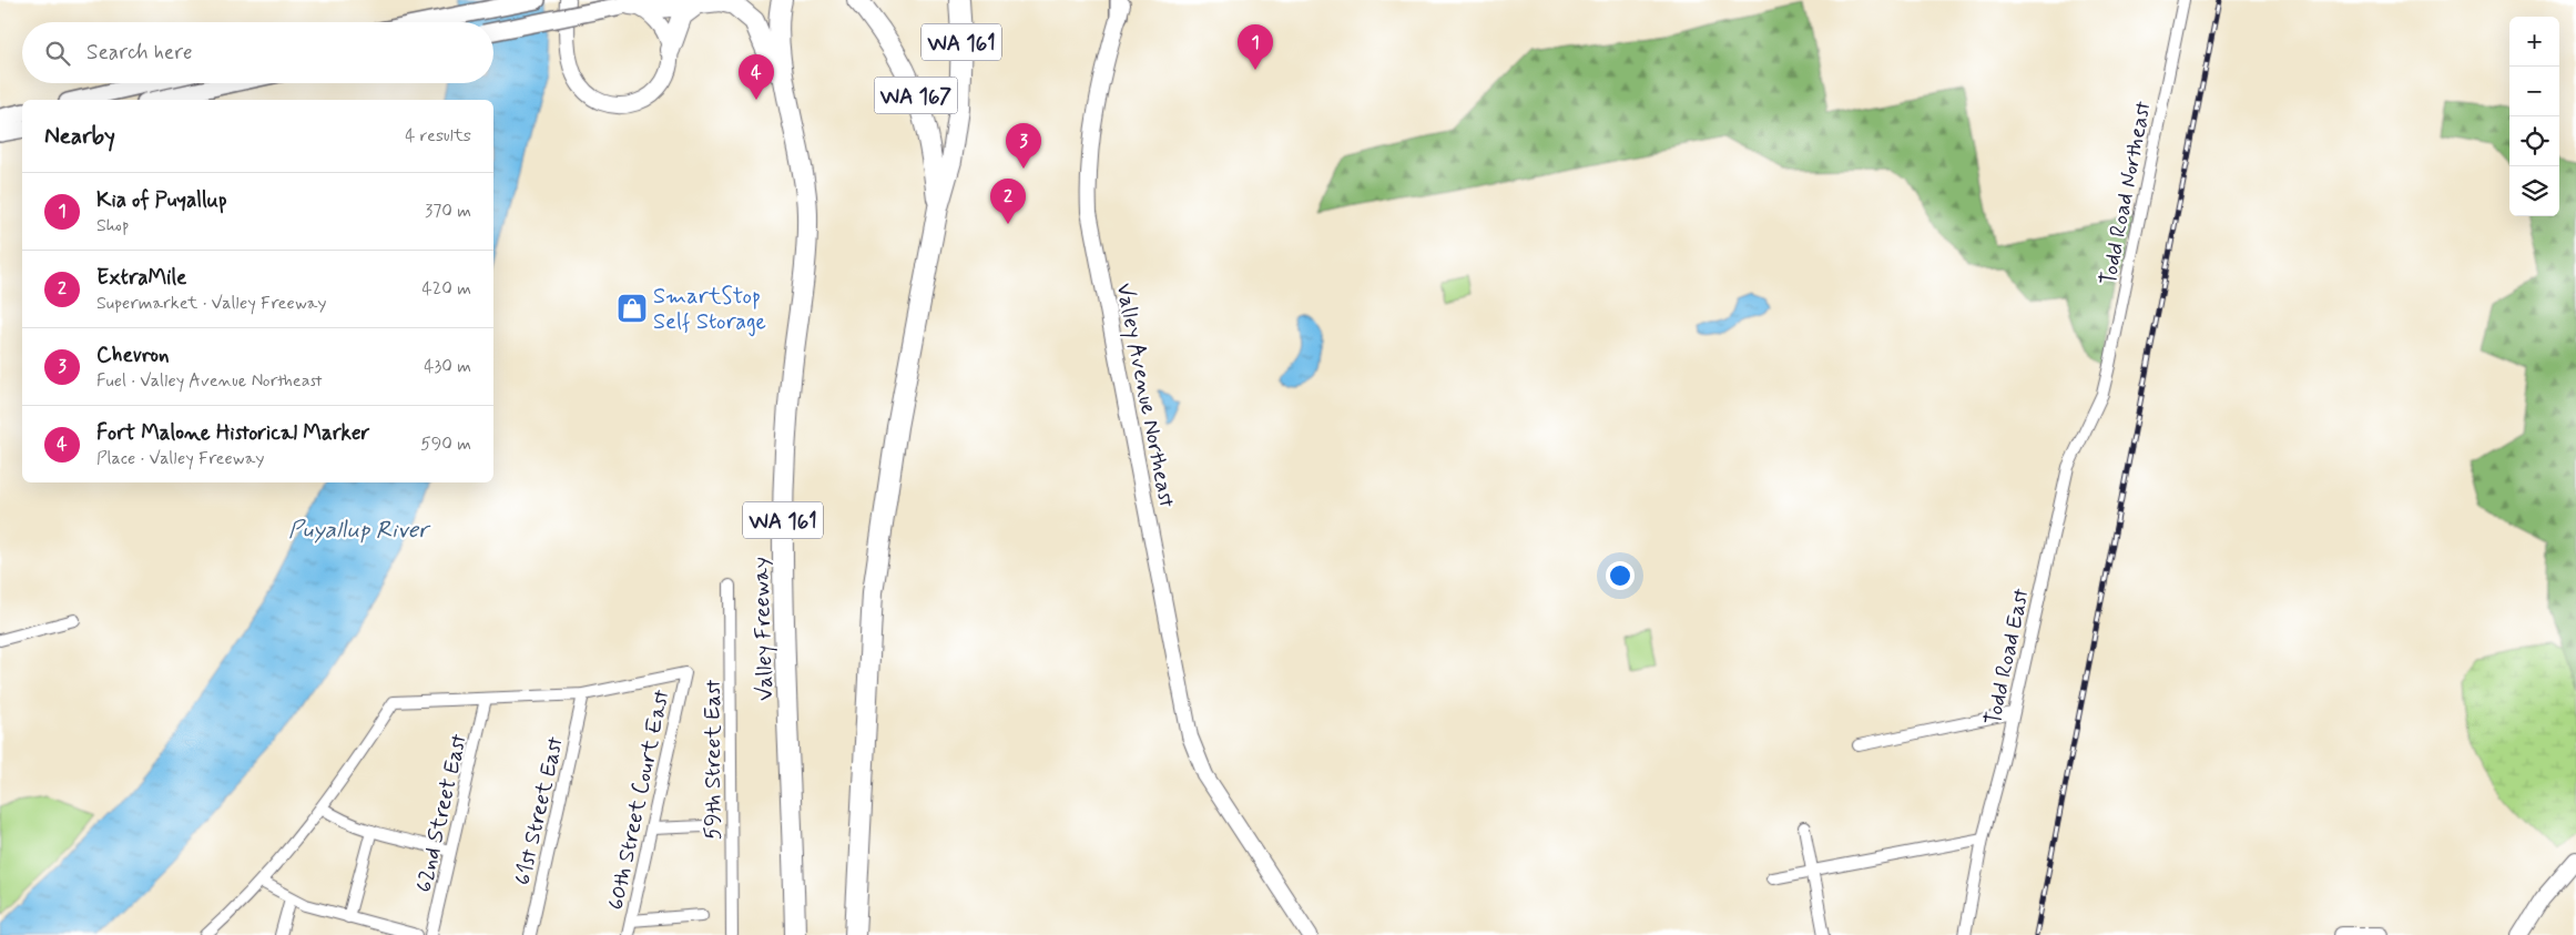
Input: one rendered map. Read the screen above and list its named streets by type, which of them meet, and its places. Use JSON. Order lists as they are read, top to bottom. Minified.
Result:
{"streets":{"highway":["WA 161","WA 167","Valley Freeway"],"main road":["Valley Avenue Northeast"],"street":["Todd Road Northeast","Todd Road East","59th Street East","60th Street Court East","61st Street East","62nd Street East"]},"crossings":[["WA 161","WA 167"],["WA 161","Valley Freeway"],["Todd Road Northeast","Todd Road East"],["60th Street Court East","61st Street East"]],"water":["Puyallup River"],"places":{"shop":["SmartStop Self Storage"]},"page":{"map_buttons":["+","−"],"search":"Search here","pins":["1","4","3","2"],"heading":["Nearby","4 results"],"list":[{"mark":"1","name":"Kia of Puyallup","note":"Shop","value":"370 m"},{"mark":"2","name":"ExtraMile","note":"Supermarket · Valley Freeway","value":"420 m"},{"mark":"3","name":"Chevron","note":"Fuel · Valley Avenue Northeast","value":"430 m"},{"mark":"4","name":"Fort Malone Historical Marker","note":"Place · Valley Freeway","value":"590 m"}]}}
